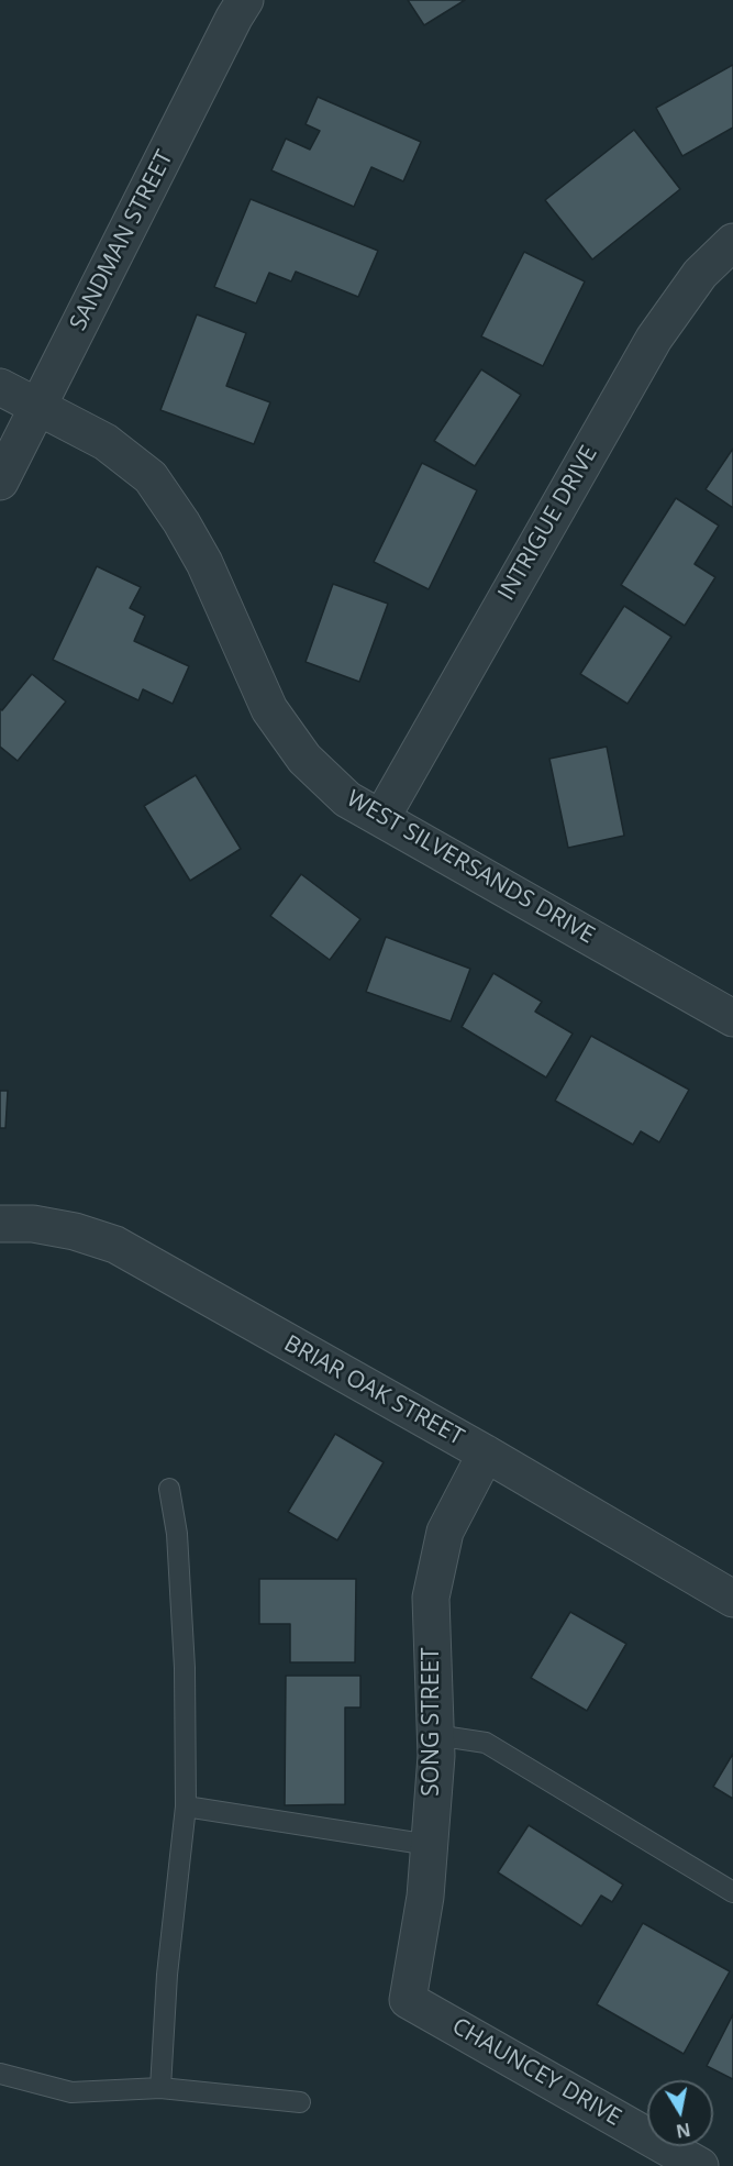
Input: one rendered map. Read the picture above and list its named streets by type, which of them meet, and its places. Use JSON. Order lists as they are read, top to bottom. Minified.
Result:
{"streets":{"street":["SANDMAN STREET","INTRIGUE DRIVE","WEST SILVERSANDS DRIVE","BRIAR OAK STREET","SONG STREET","CHAUNCEY DRIVE"]},"crossings":[["SANDMAN STREET","WEST SILVERSANDS DRIVE"],["INTRIGUE DRIVE","WEST SILVERSANDS DRIVE"],["BRIAR OAK STREET","SONG STREET"],["SONG STREET","CHAUNCEY DRIVE"]],"north":"bottom"}
